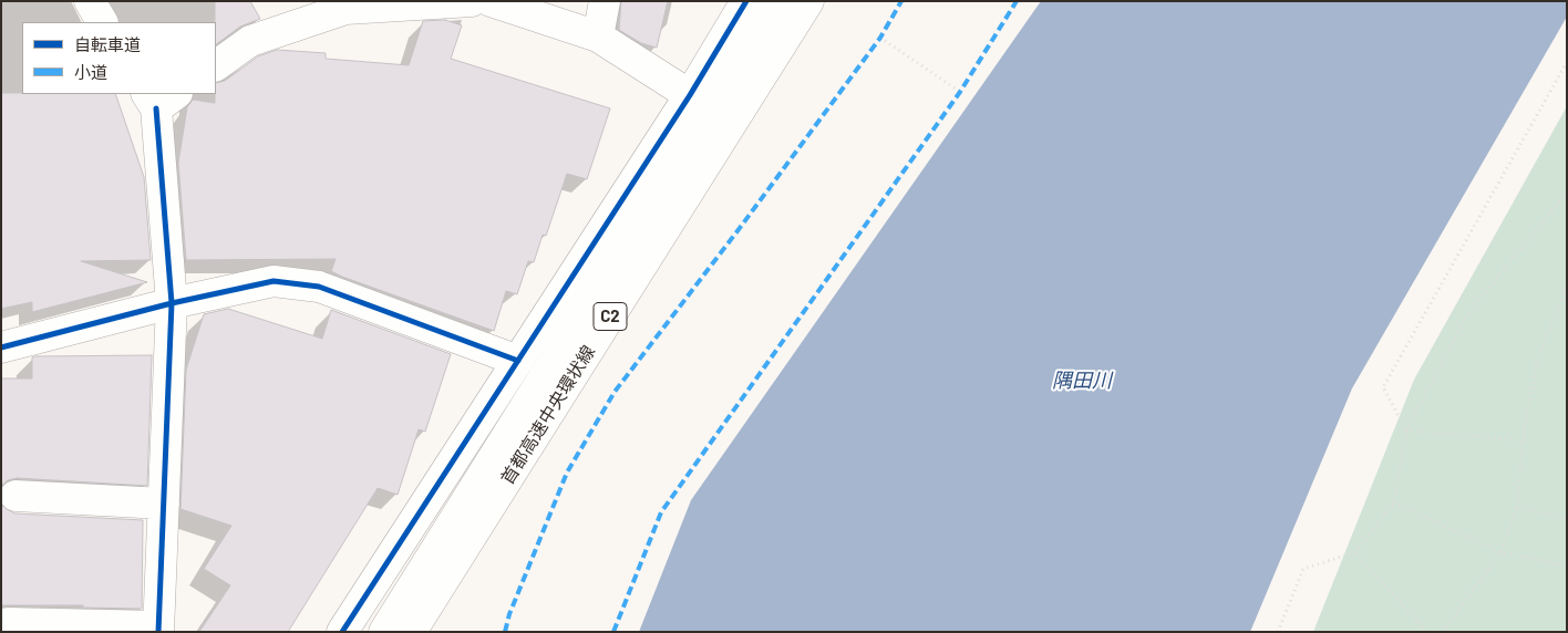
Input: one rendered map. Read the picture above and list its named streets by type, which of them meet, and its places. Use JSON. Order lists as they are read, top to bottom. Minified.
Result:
{"streets":{"main road":["C2","首都高速中央環状線"]},"water":["隅田川"],"legend":["自転車道","小道"]}
